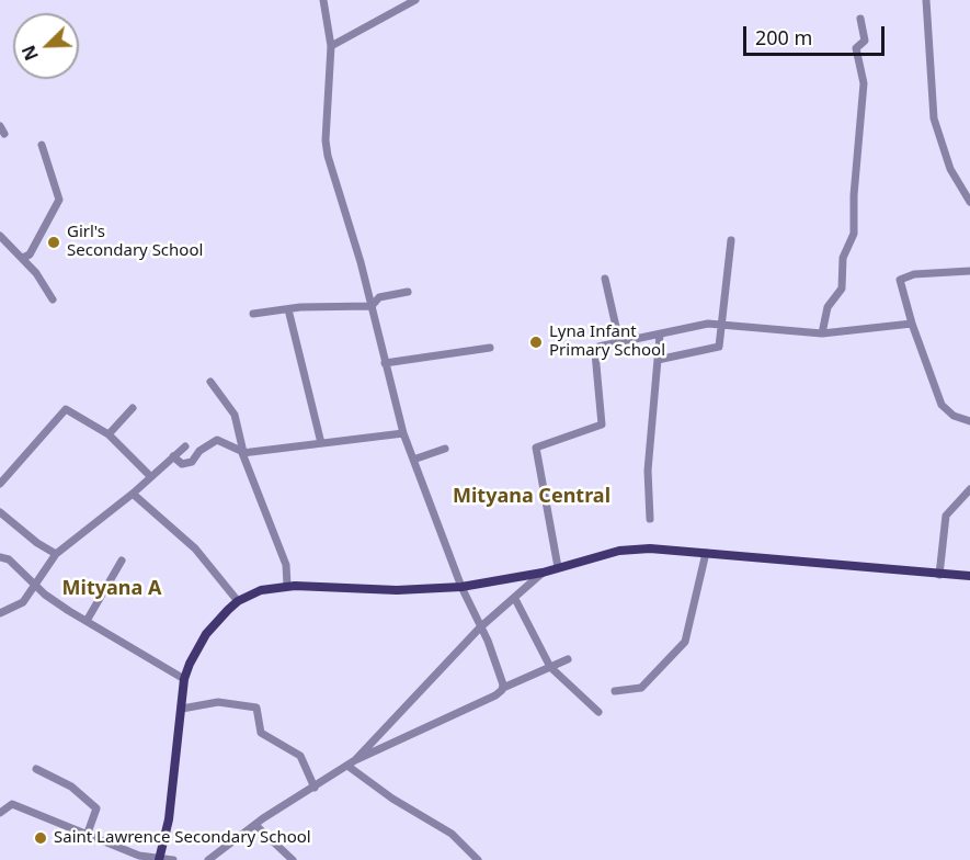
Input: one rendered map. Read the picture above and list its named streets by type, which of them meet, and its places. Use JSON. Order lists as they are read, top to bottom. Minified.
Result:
{"districts":["Mityana Central","Mityana A"],"places":["Girl's Secondary School","Lyna Infant Primary School","Saint Lawrence Secondary School"],"scale_bar":"200 m","north":"bottom left"}
